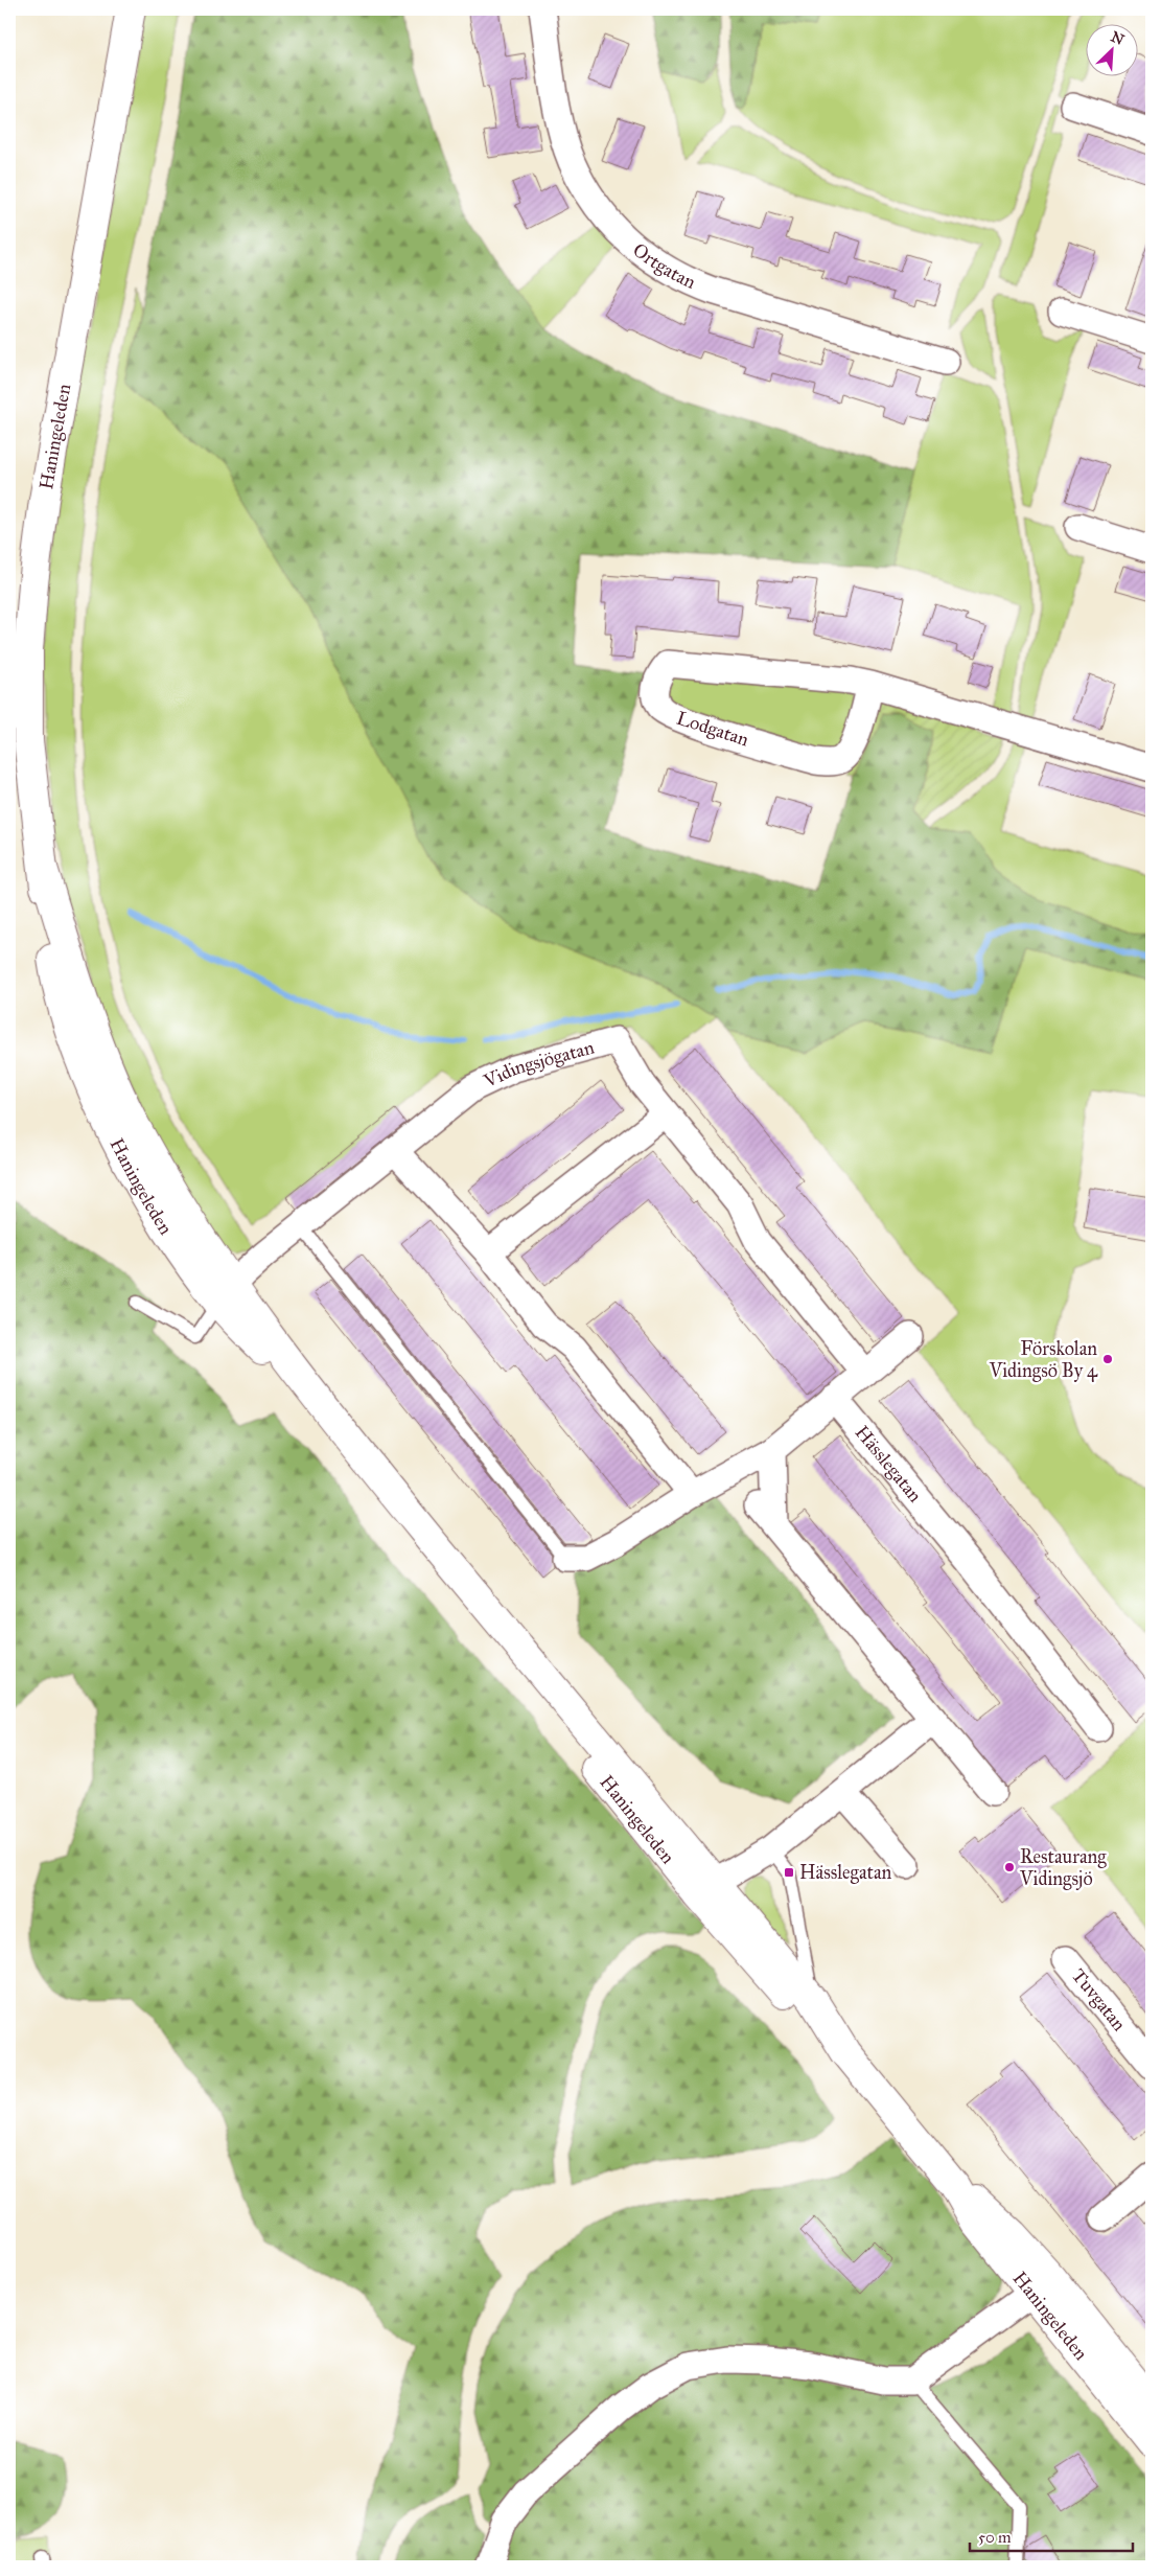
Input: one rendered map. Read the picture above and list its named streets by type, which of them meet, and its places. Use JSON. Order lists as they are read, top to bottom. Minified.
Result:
{"streets":{"main road":["Haningeleden"],"street":["Ortgatan","Lodgatan","Vidingsjögatan","Hässlegatan","Tuvgatan"]},"crossings":[["Haningeleden","Vidingsjögatan"]],"places":{"other":["Förskolan Vidingsö By 4","Restaurang Vidingsjö"],"transit":["Hässlegatan"]},"scale_bar":"50 m","north":"top right"}
